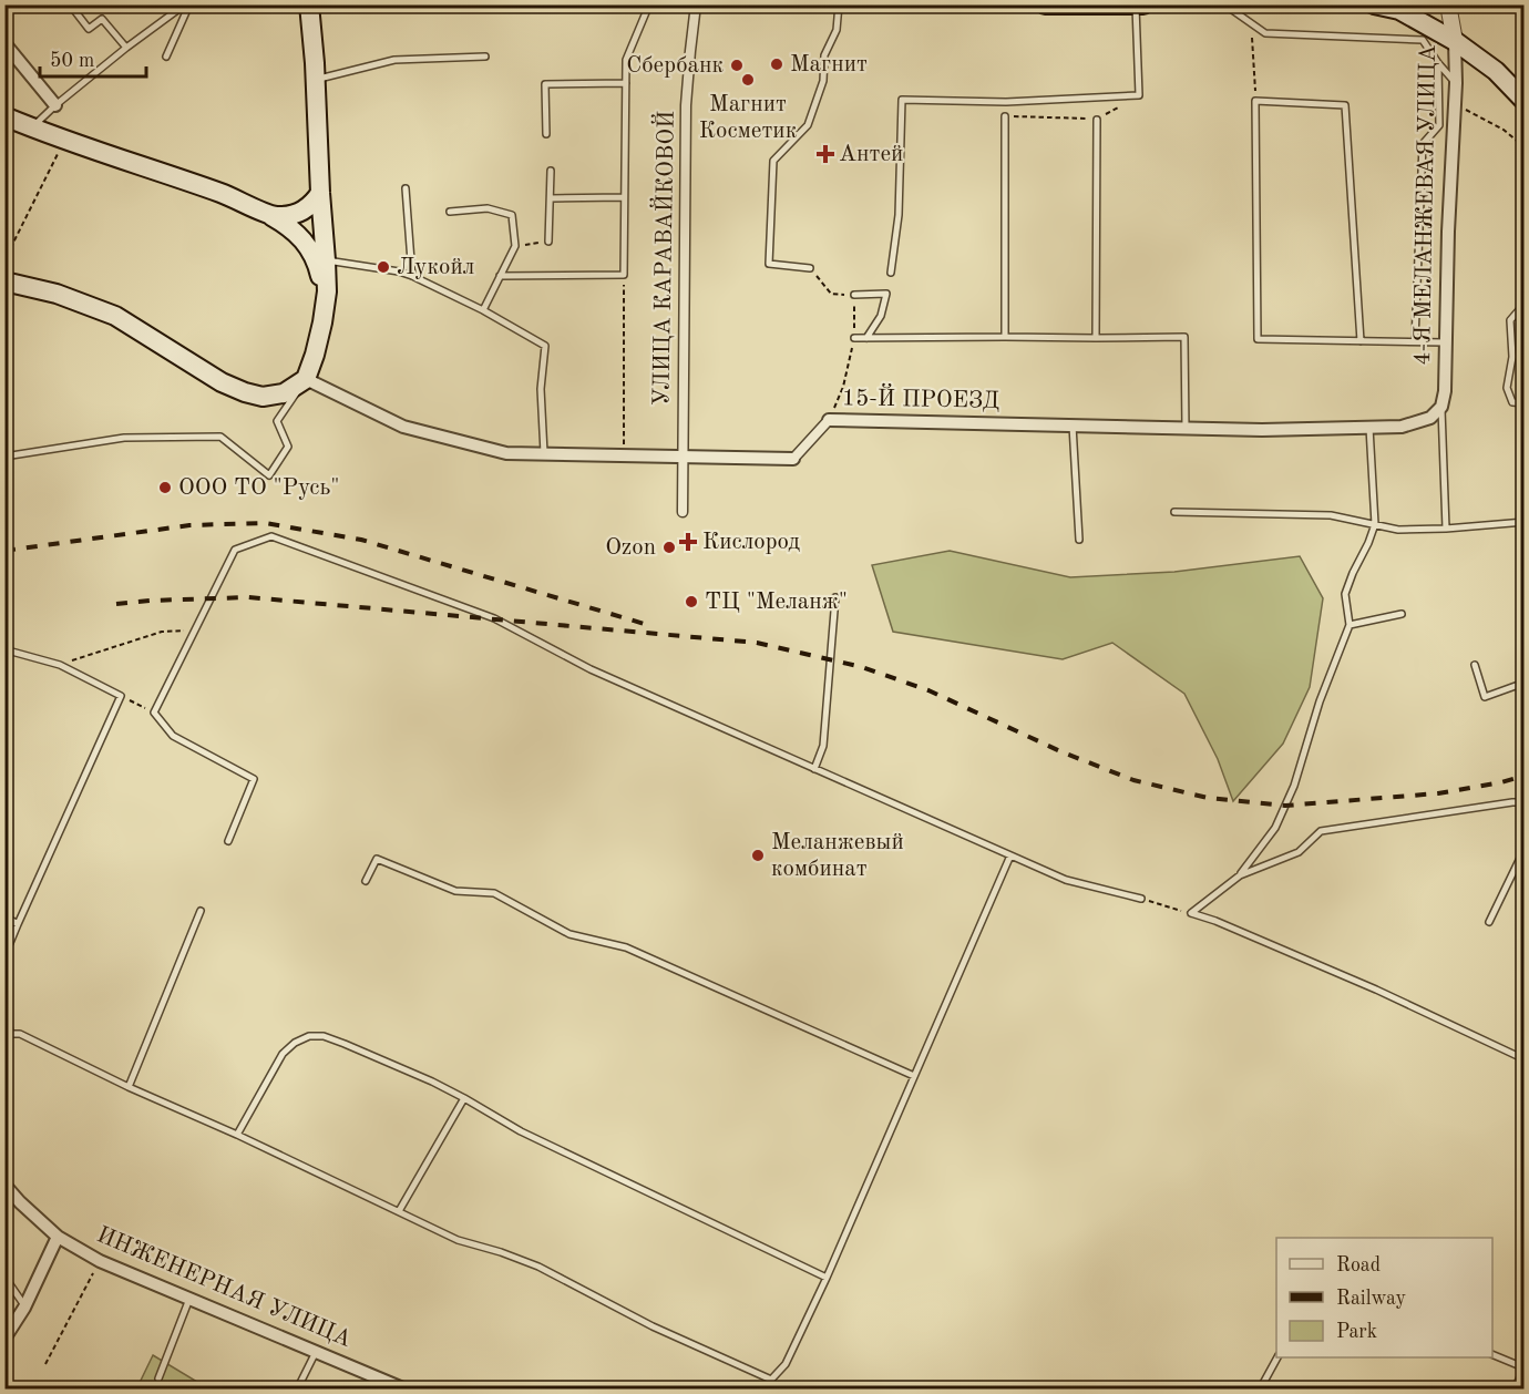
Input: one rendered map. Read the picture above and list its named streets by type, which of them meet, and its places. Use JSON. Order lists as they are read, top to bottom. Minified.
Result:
{"streets":{"street":["4-Я МЕЛАНЖЕВАЯ УЛИЦА","УЛИЦА КАРАВАЙКОВОЙ","15-Й ПРОЕЗД","ИНЖЕНЕРНАЯ УЛИЦА"]},"crossings":[["4-Я МЕЛАНЖЕВАЯ УЛИЦА","15-Й ПРОЕЗД"],["УЛИЦА КАРАВАЙКОВОЙ","15-Й ПРОЕЗД"]],"places":{"other":["Магнит","Сбербанк","Магнит Косметик","Лукойл","ООО ТО \"Русь\"","Ozon","ТЦ \"Меланж\"","Меланжевый комбинат"],"health":["Антей","Кислород"]},"legend":["Road","Railway","Park"],"scale_bar":"50 m"}
